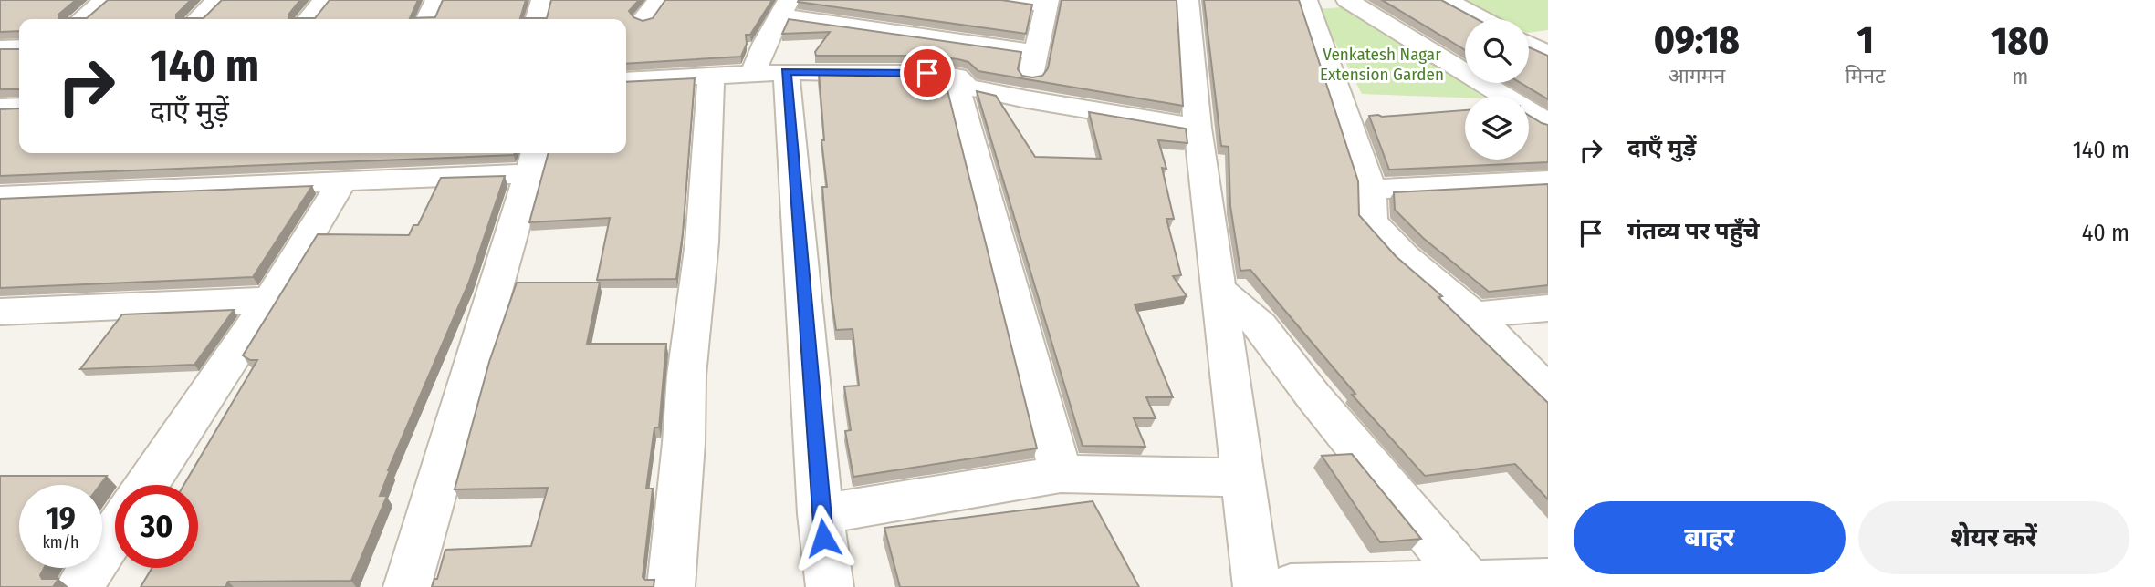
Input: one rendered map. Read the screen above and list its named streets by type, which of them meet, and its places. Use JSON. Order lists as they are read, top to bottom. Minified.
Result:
{"parks":["Venkatesh Nagar Extension Garden"],"page":{"eta":["09:18","आगमन","1","मिनट","180","m"],"turn":["140 m","दाएँ मुड़ें"],"list":[{"name":"दाएँ मुड़ें","value":"140 m"},{"name":"गंतव्य पर पहुँचे","value":"40 m"}],"speed":"19 km/h","limit":"30","buttons":["बाहर","शेयर करें"]}}
